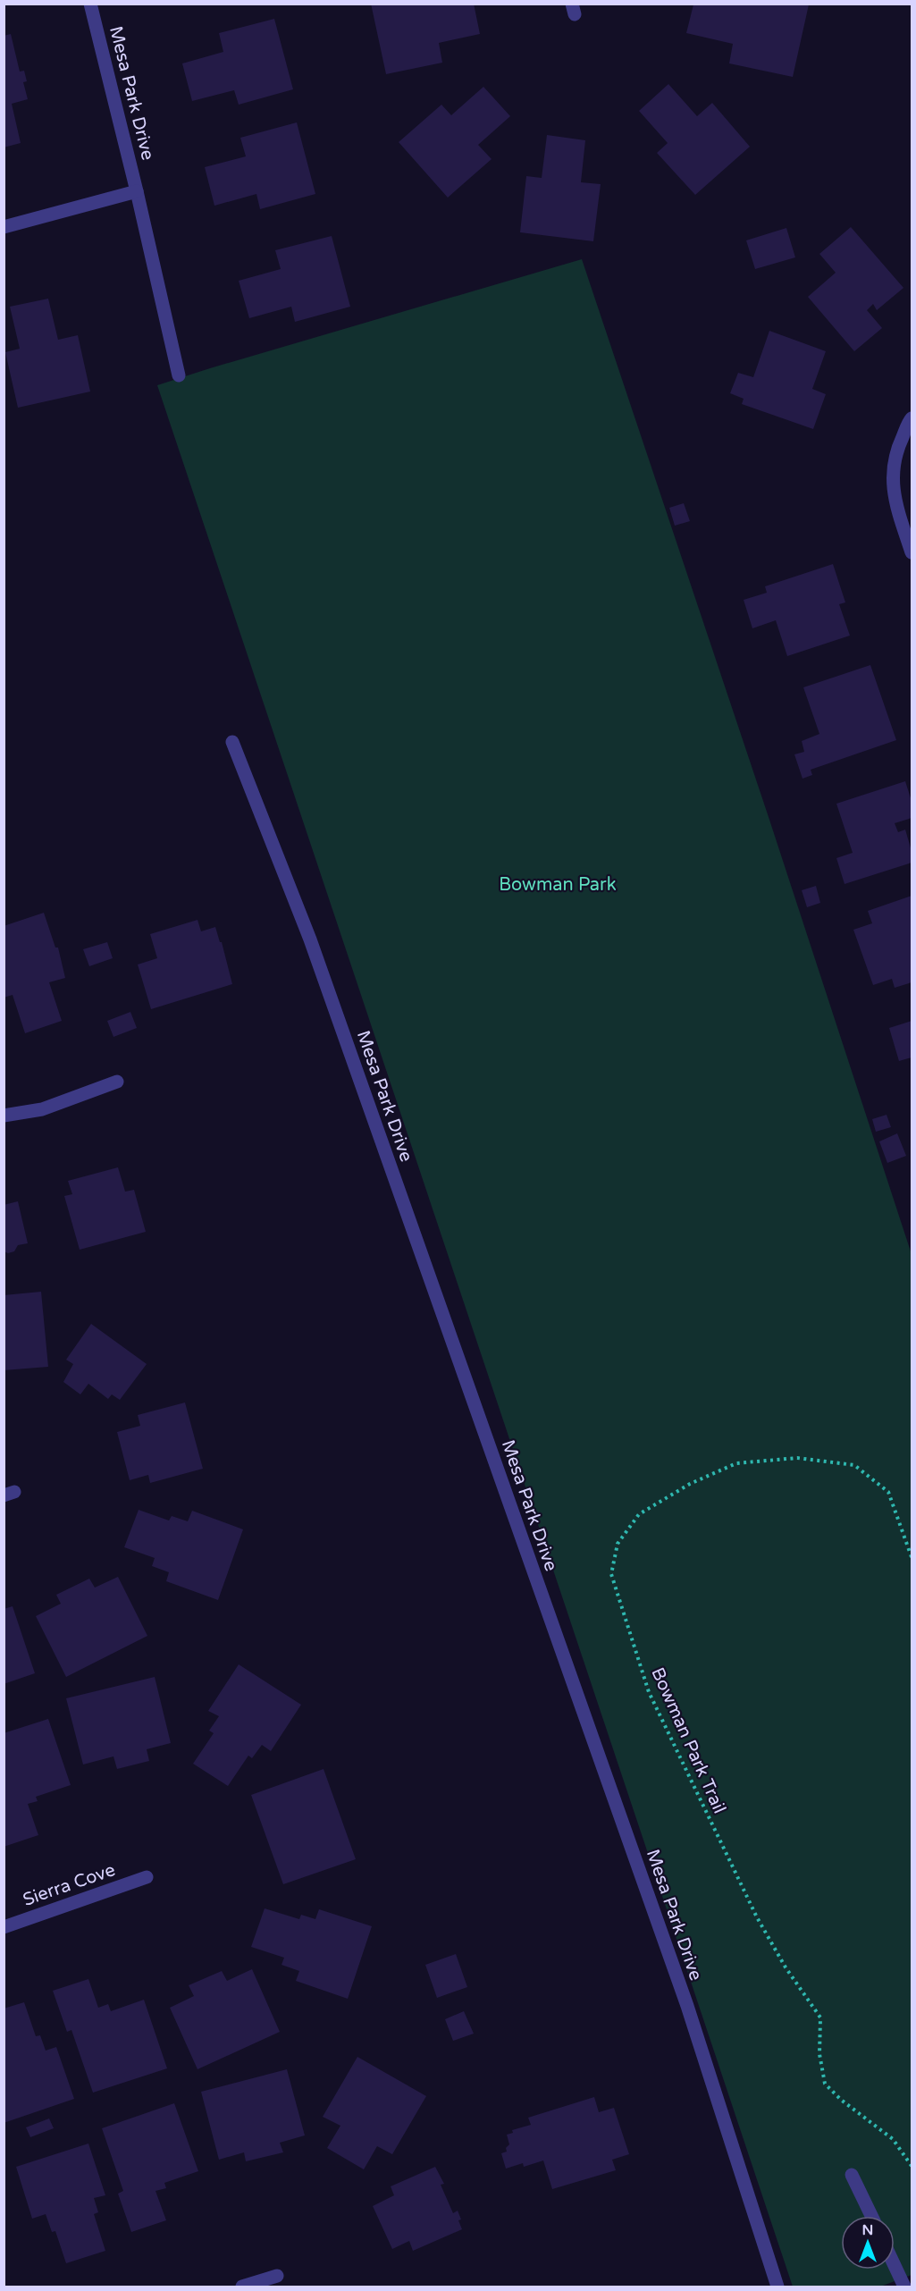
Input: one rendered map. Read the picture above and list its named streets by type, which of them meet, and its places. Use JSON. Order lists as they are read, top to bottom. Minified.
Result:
{"streets":{"street":["Mesa Park Drive","Sierra Cove"],"path":["Bowman Park Trail"]},"parks":["Bowman Park"],"north":"top"}
